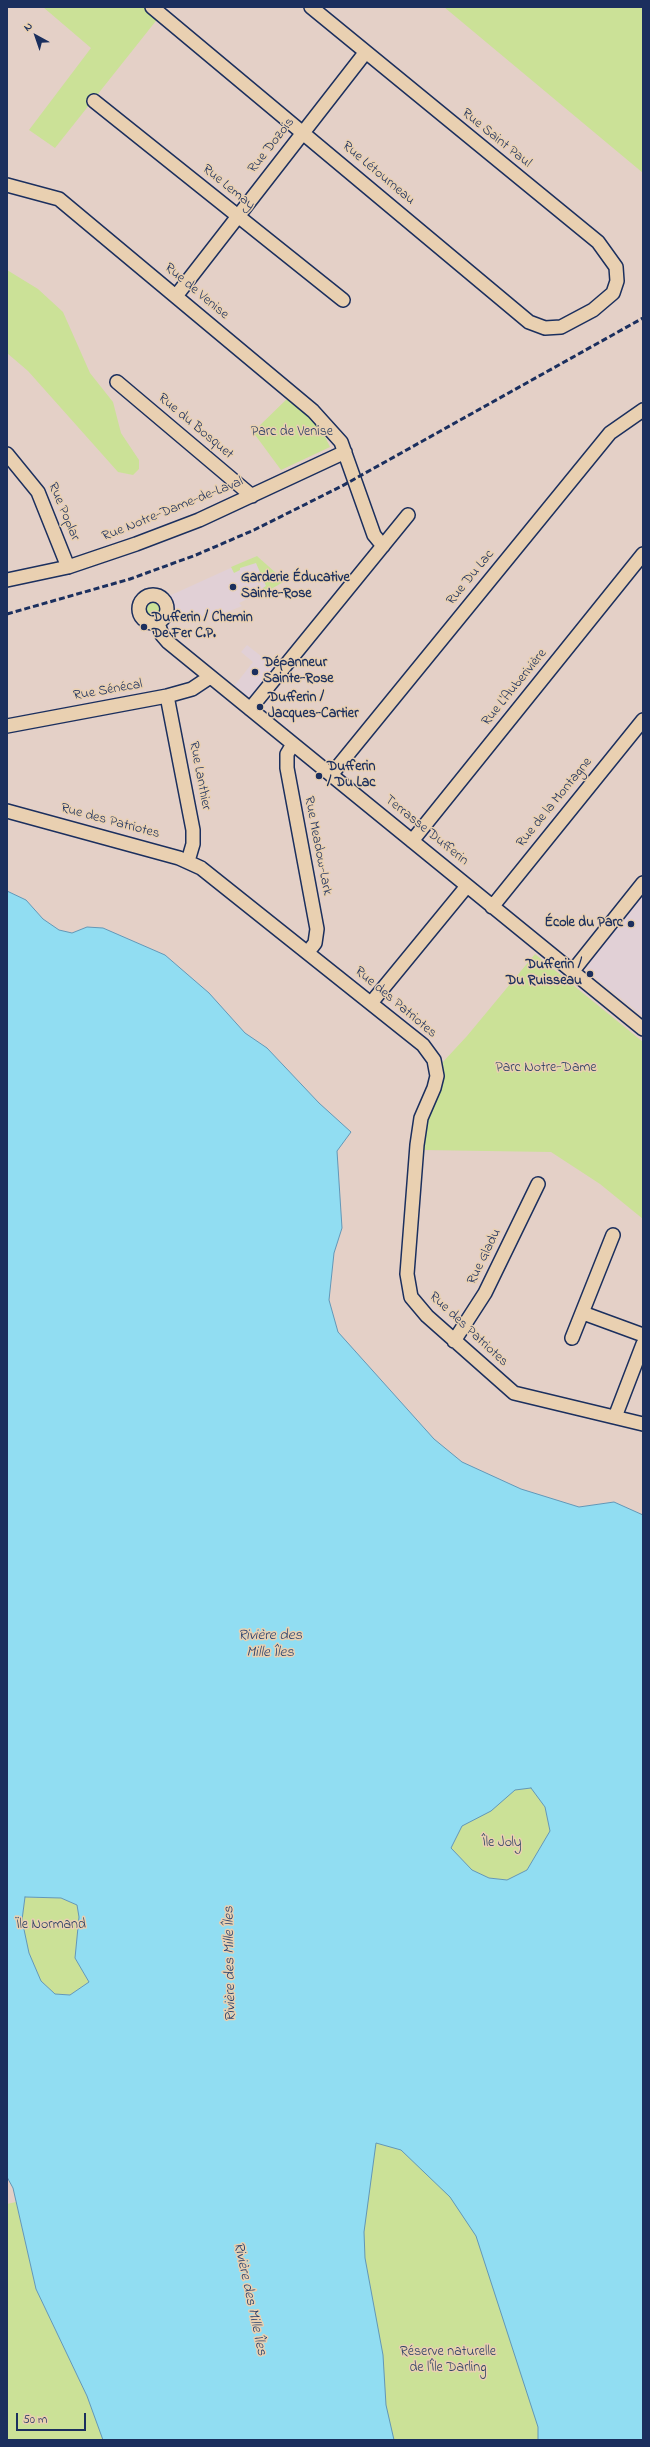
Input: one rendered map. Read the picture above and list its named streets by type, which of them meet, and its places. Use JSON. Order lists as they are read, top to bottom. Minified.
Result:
{"streets":{"street":["Rue Saint Paul","Rue Dozois","Rue Létourneau","Rue Lemay","Rue de Venise","Rue du Bosquet","Rue Notre-Dame-de-Laval","Rue Poplar","Rue Du Lac","Rue L'Auberivière","Rue Sénécal","Rue Lanthier","Rue de la Montagne","Rue des Patriotes","Terrasse Dufferin","Rue Meadow-Lark","Rue Gladu"]},"crossings":[["Rue Saint Paul","Rue Dozois"],["Rue Saint Paul","Rue Létourneau"],["Rue Dozois","Rue Létourneau"],["Rue Dozois","Rue Lemay"],["Rue Dozois","Rue de Venise"],["Rue de Venise","Rue Notre-Dame-de-Laval"],["Rue du Bosquet","Rue Notre-Dame-de-Laval"],["Rue Notre-Dame-de-Laval","Rue Poplar"],["Rue Du Lac","Terrasse Dufferin"],["Rue L'Auberivière","Terrasse Dufferin"],["Rue Sénécal","Rue Lanthier"],["Rue Sénécal","Terrasse Dufferin"],["Rue Lanthier","Rue des Patriotes"],["Rue de la Montagne","Terrasse Dufferin"],["Rue des Patriotes","Rue Meadow-Lark"],["Rue des Patriotes","Rue Gladu"],["Terrasse Dufferin","Rue Meadow-Lark"]],"water":["Rivière des Mille Îles"],"parks":["Parc de Venise","Parc Notre-Dame","Île Joly","Ïle Normand","Réserve naturelle de l'Île Darling"],"places":["Garderie Éducative Sainte-Rose","Dufferin / Chemin De Fer C.P.","Dépanneur Sainte-Rose","Dufferin / Jacques-Cartier","Dufferin / Du Lac","École du Parc","Dufferin / Du Ruisseau"],"scale_bar":"50 m","north":"top left"}
